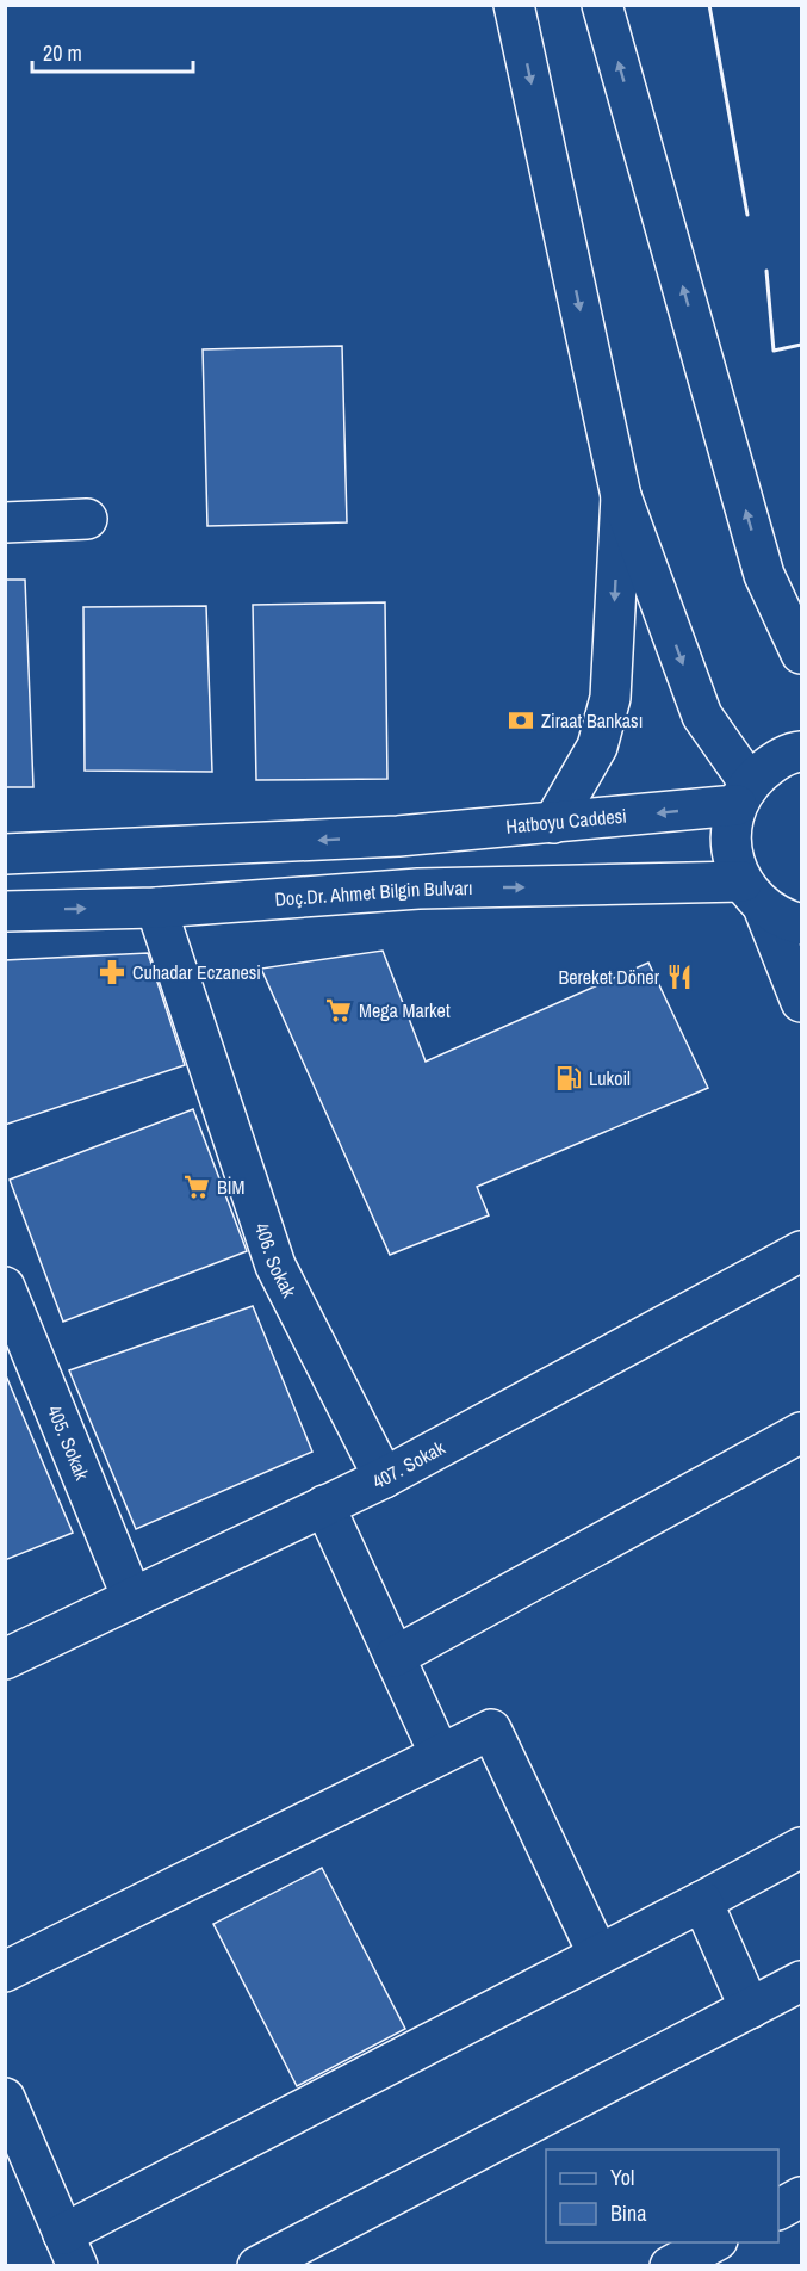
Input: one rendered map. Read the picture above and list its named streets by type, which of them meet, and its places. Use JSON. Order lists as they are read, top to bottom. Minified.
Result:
{"streets":{"street":["Hatboyu Caddesi","Doç.Dr. Ahmet Bilgin Bulvarı","406. Sokak","405. Sokak","407. Sokak"]},"crossings":[["Doç.Dr. Ahmet Bilgin Bulvarı","406. Sokak"],["406. Sokak","407. Sokak"],["405. Sokak","407. Sokak"]],"one_way":["Hatboyu Caddesi","Doç.Dr. Ahmet Bilgin Bulvarı"],"places":{"bank":["Ziraat Bankası"],"pharmacy":["Cuhadar Eczanesi"],"restaurant":["Bereket Döner"],"supermarket":["Mega Market","BİM"],"fuel station":["Lukoil"]},"legend":["Yol","Bina"],"scale_bar":"20 m"}
